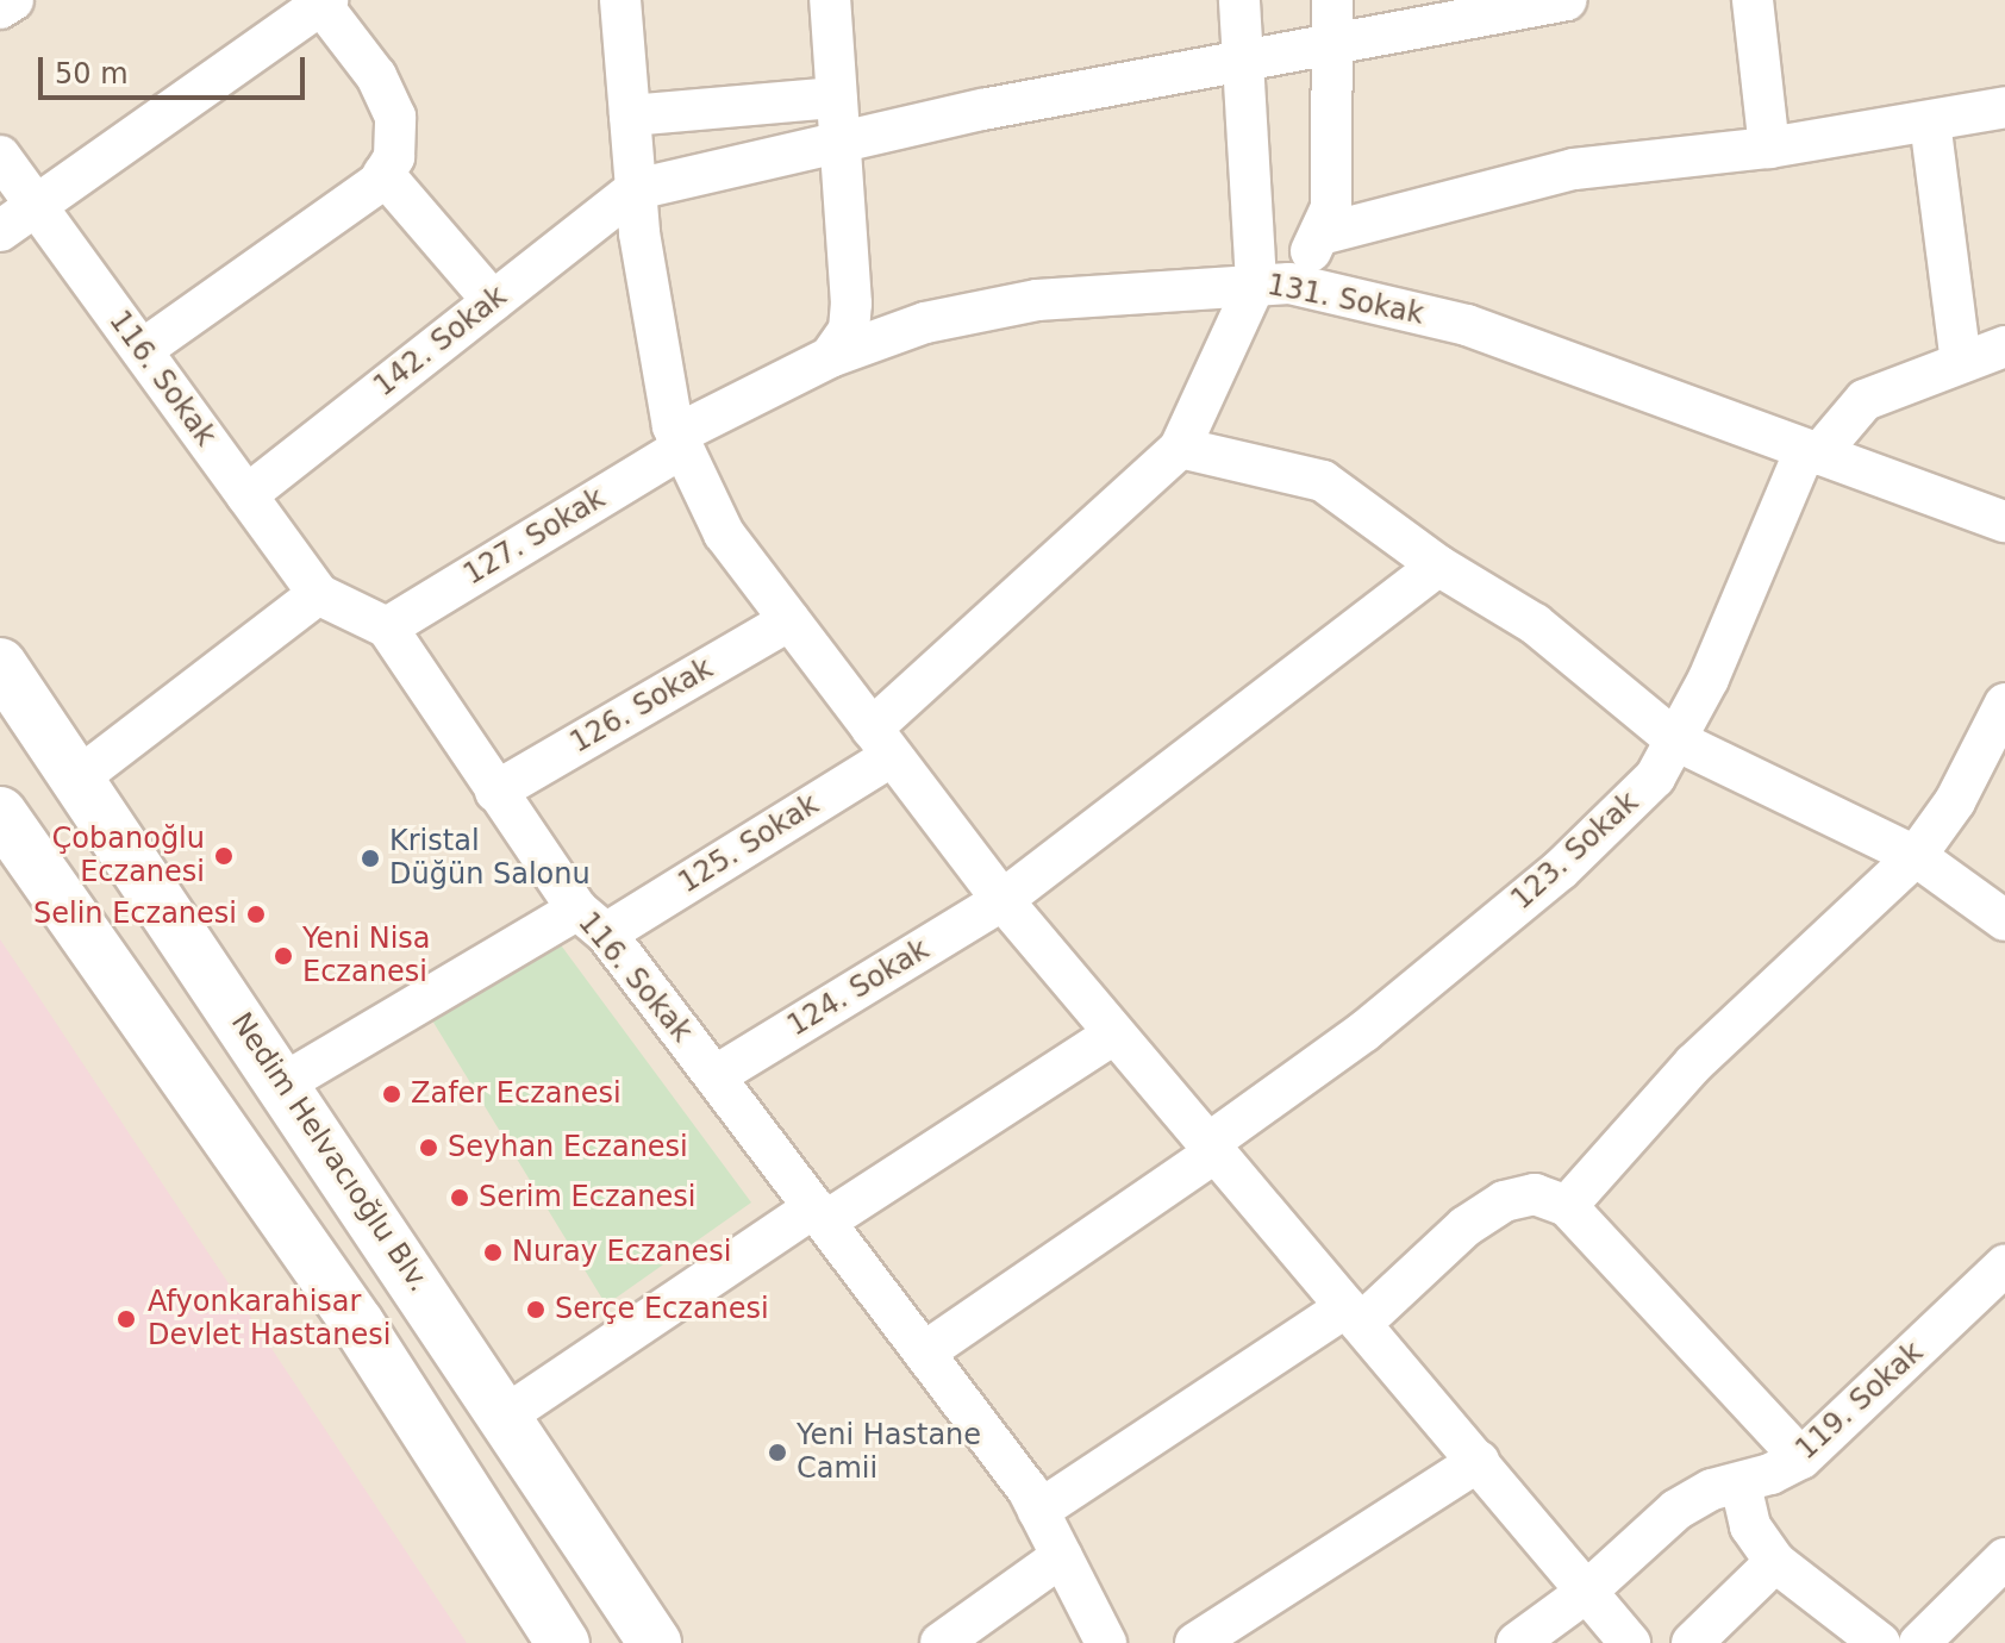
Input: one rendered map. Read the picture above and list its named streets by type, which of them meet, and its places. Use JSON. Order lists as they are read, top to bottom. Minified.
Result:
{"streets":{"main road":["Nedim Helvacıoğlu Blv."],"street":["131. Sokak","142. Sokak","116. Sokak","127. Sokak","126. Sokak","125. Sokak","123. Sokak","124. Sokak","119. Sokak"]},"crossings":[["131. Sokak","127. Sokak"],["131. Sokak","123. Sokak"],["142. Sokak","116. Sokak"],["116. Sokak","127. Sokak"],["116. Sokak","126. Sokak"],["116. Sokak","125. Sokak"],["116. Sokak","123. Sokak"],["116. Sokak","124. Sokak"],["125. Sokak","Nedim Helvacıoğlu Blv."]],"places":["Çobanoğlu Eczanesi","Kristal Düğün Salonu","Selin Eczanesi","Yeni Nisa Eczanesi","Zafer Eczanesi","Seyhan Eczanesi","Serim Eczanesi","Nuray Eczanesi","Serçe Eczanesi","Afyonkarahisar Devlet Hastanesi","Yeni Hastane Camii"],"scale_bar":"50 m"}
